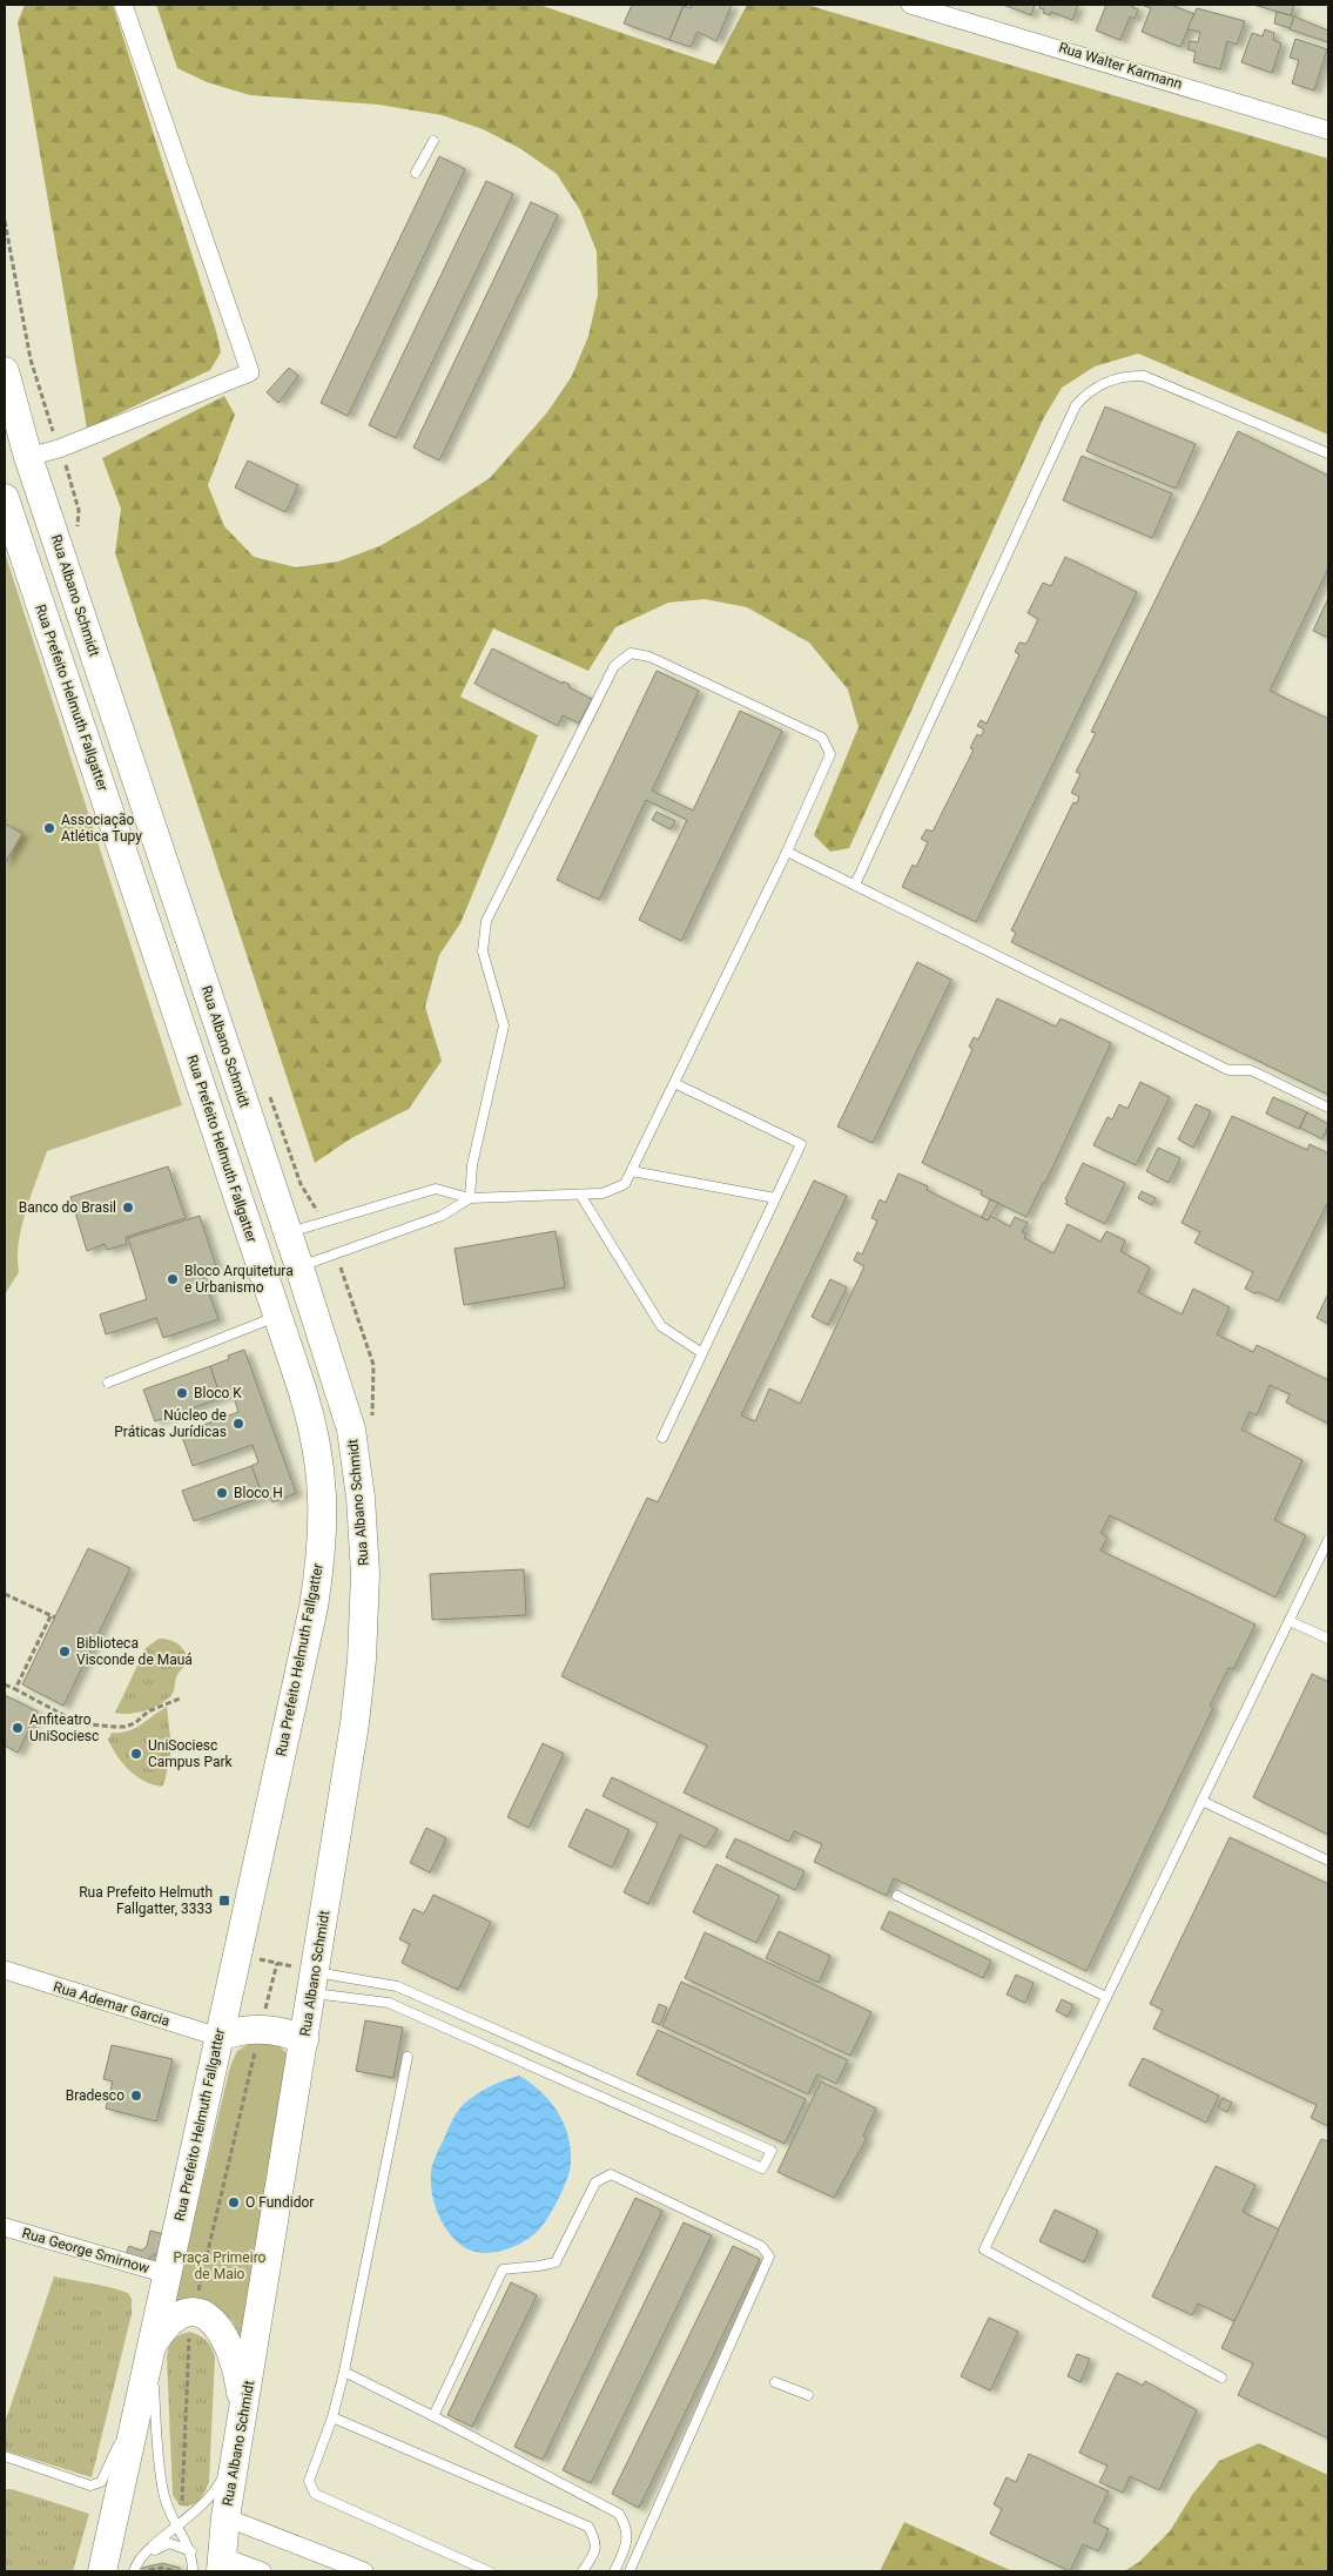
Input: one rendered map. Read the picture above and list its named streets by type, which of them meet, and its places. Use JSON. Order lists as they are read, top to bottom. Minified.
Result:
{"streets":{"main road":["Rua Albano Schmidt","Rua Prefeito Helmuth Fallgatter"],"street":["Rua Walter Karmann","Rua Ademar Garcia","Rua George Smirnow"]},"crossings":[["Rua Prefeito Helmuth Fallgatter","Rua Ademar Garcia"],["Rua Prefeito Helmuth Fallgatter","Rua George Smirnow"]],"parks":["Praça Primeiro de Maio"],"places":{"other":["Associação Atlética Tupy","Banco do Brasil","Bloco Arquitetura e Urbanismo","Bloco K","Núcleo de Práticas Jurídicas","Bloco H","Biblioteca Visconde de Mauá","Anfiteatro UniSociesc","UniSociesc Campus Park","Bradesco","O Fundidor"],"transit":["Rua Prefeito Helmuth Fallgatter, 3333"]}}
